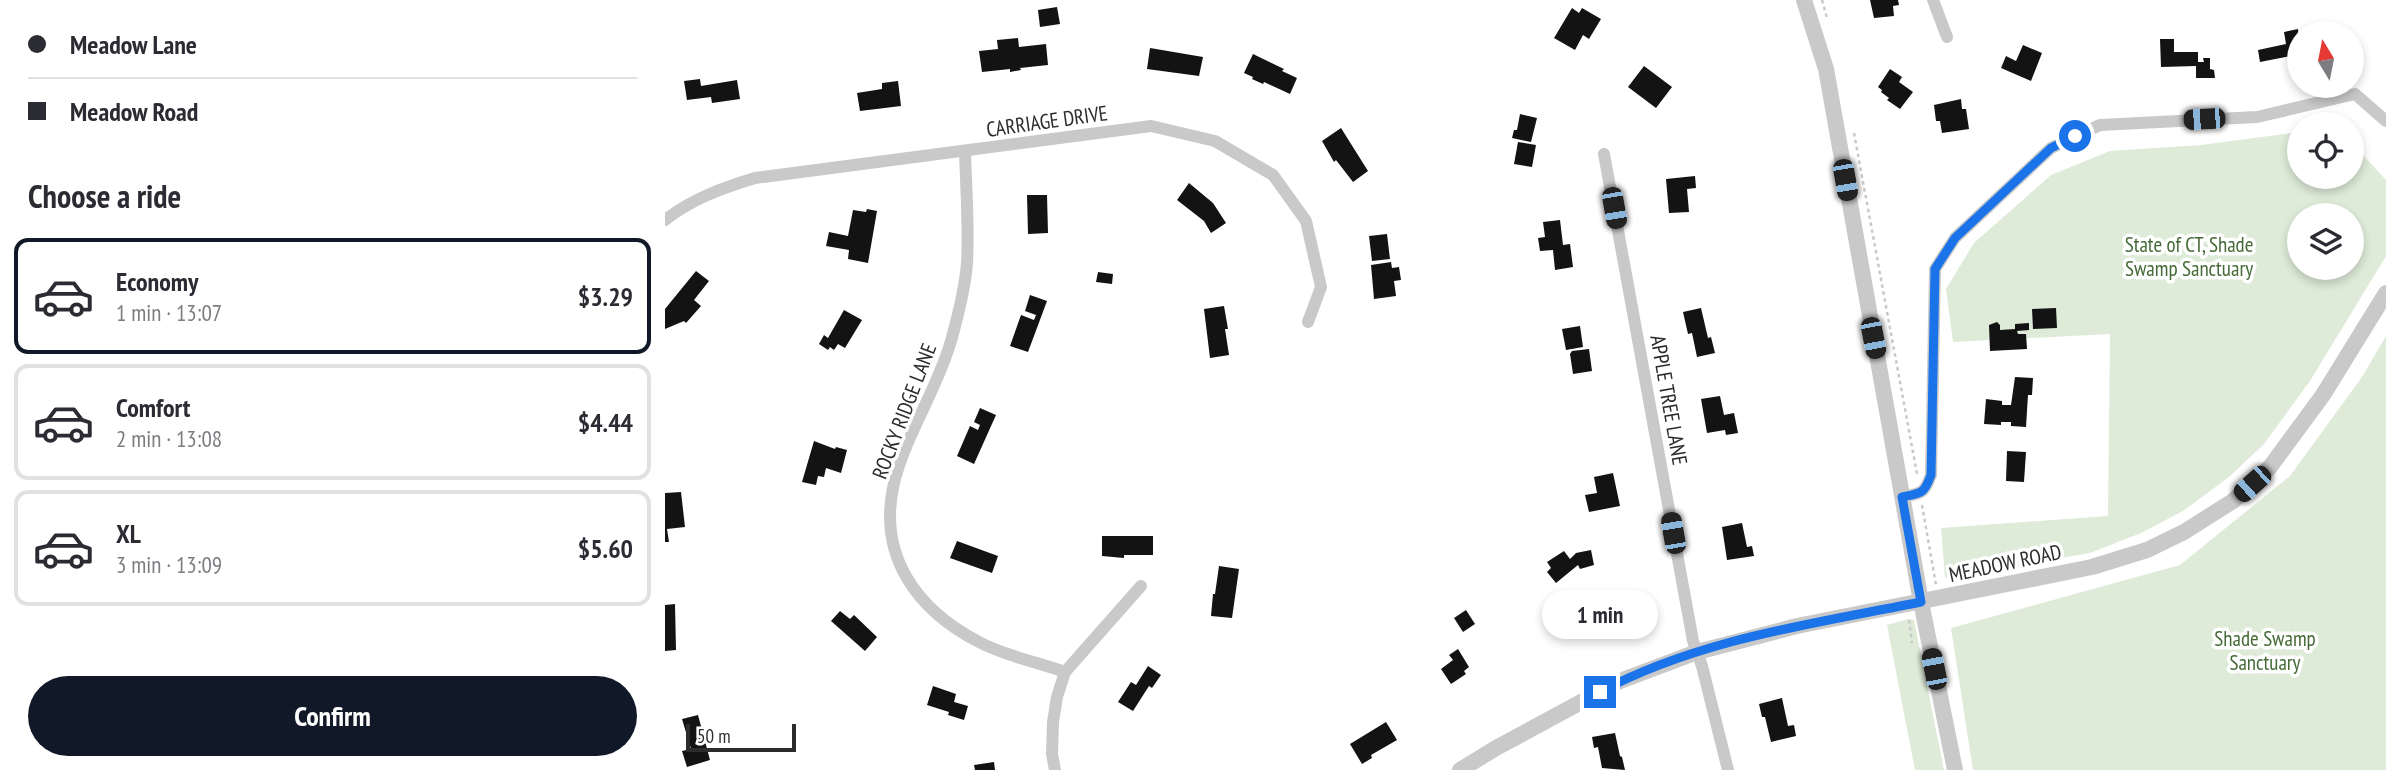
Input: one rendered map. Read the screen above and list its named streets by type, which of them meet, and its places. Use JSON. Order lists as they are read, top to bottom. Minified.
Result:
{"streets":{"street":["CARRIAGE DRIVE","APPLE TREE LANE","ROCKY RIDGE LANE","MEADOW ROAD"]},"crossings":[["CARRIAGE DRIVE","ROCKY RIDGE LANE"],["APPLE TREE LANE","MEADOW ROAD"]],"parks":["State of CT, Shade Swamp Sanctuary","Shade Swamp Sanctuary"],"scale_bar":"50 m","north":"top","page":{"banner":["Meadow Lane","Meadow Road"],"heading":"Choose a ride","list":[{"name":"Economy","note":"1 min · 13:07","value":"$3.29"},{"name":"Comfort","note":"2 min · 13:08","value":"$4.44"},{"name":"XL","note":"3 min · 13:09","value":"$5.60"}],"bubble":"1 min","buttons":"Confirm","scale":"50 m"}}
